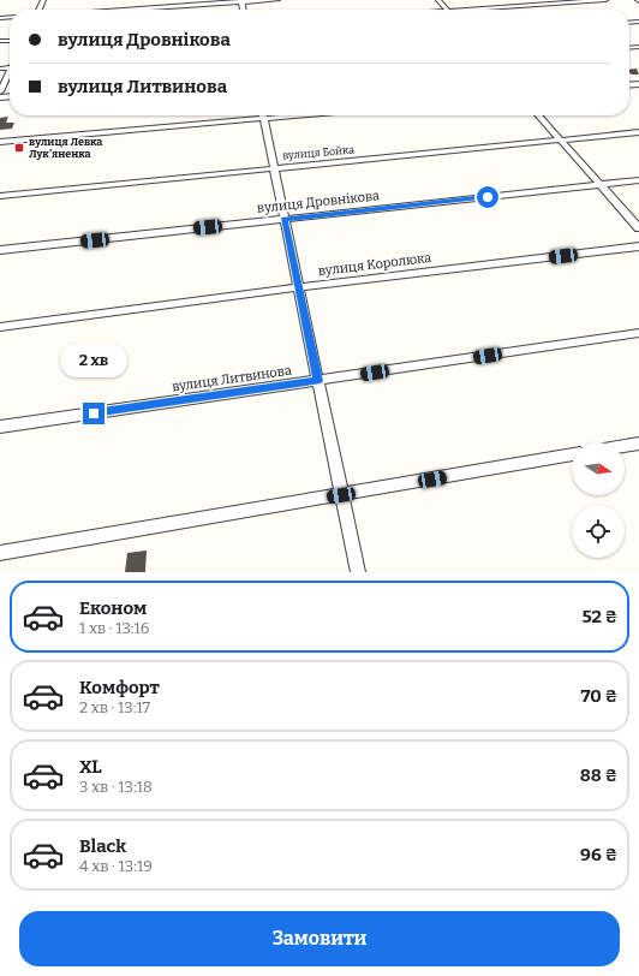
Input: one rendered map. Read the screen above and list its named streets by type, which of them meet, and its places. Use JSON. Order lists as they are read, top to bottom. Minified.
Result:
{"streets":{"street":["вулиця Бойка","вулиця Дровнікова","вулиця Королюка","вулиця Литвинова"]},"places":{"transit":["вулиця Левка Лук'яненка"]},"north":"right","page":{"banner":["вулиця Дровнікова","вулиця Литвинова"],"bubble":"2 хв","list":[{"name":"Економ","note":"1 хв · 13:16","value":"52 ₴"},{"name":"Комфорт","note":"2 хв · 13:17","value":"70 ₴"},{"name":"XL","note":"3 хв · 13:18","value":"88 ₴"},{"name":"Black","note":"4 хв · 13:19","value":"96 ₴"}],"buttons":"Замовити"}}
